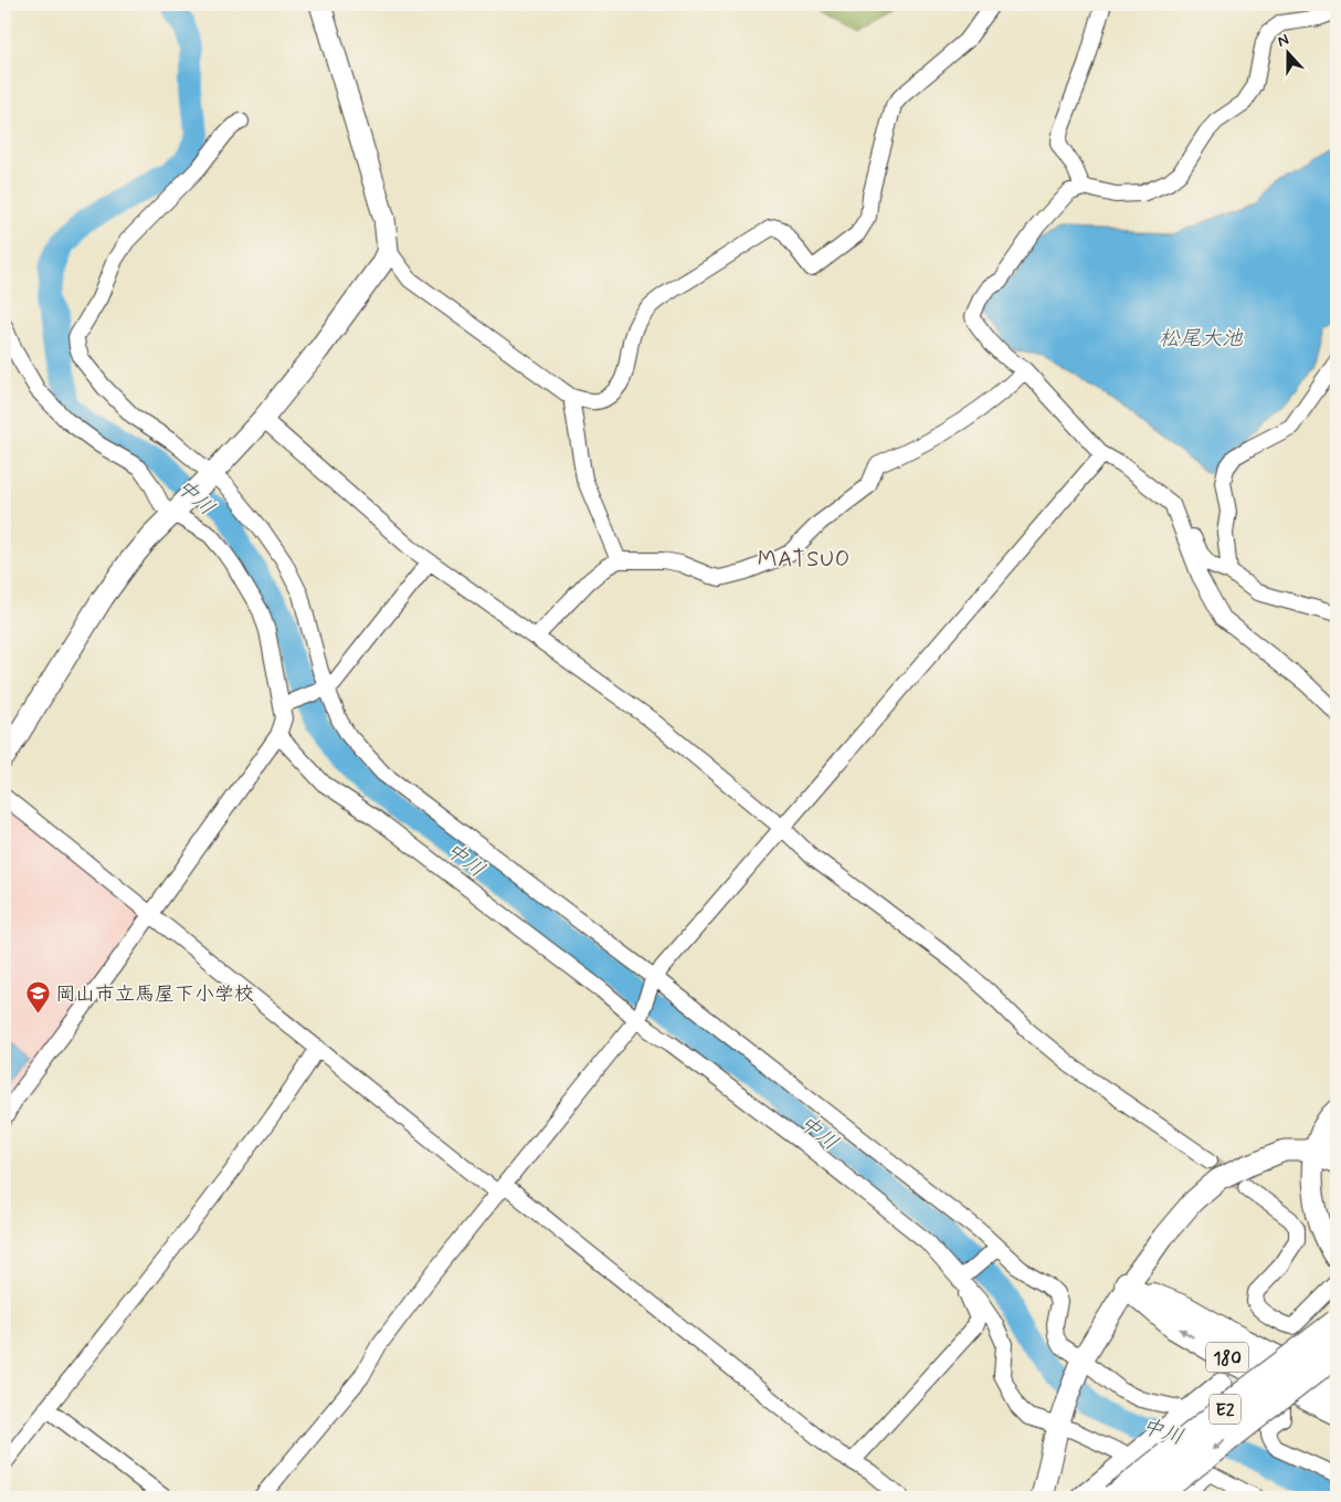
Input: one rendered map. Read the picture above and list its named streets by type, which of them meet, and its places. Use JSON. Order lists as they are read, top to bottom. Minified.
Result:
{"streets":{"highway":["180","E2"]},"districts":["MATSUO"],"water":["松尾大池","中川"],"places":{"school or university":["岡山市立馬屋下小学校"]},"north":"top"}
